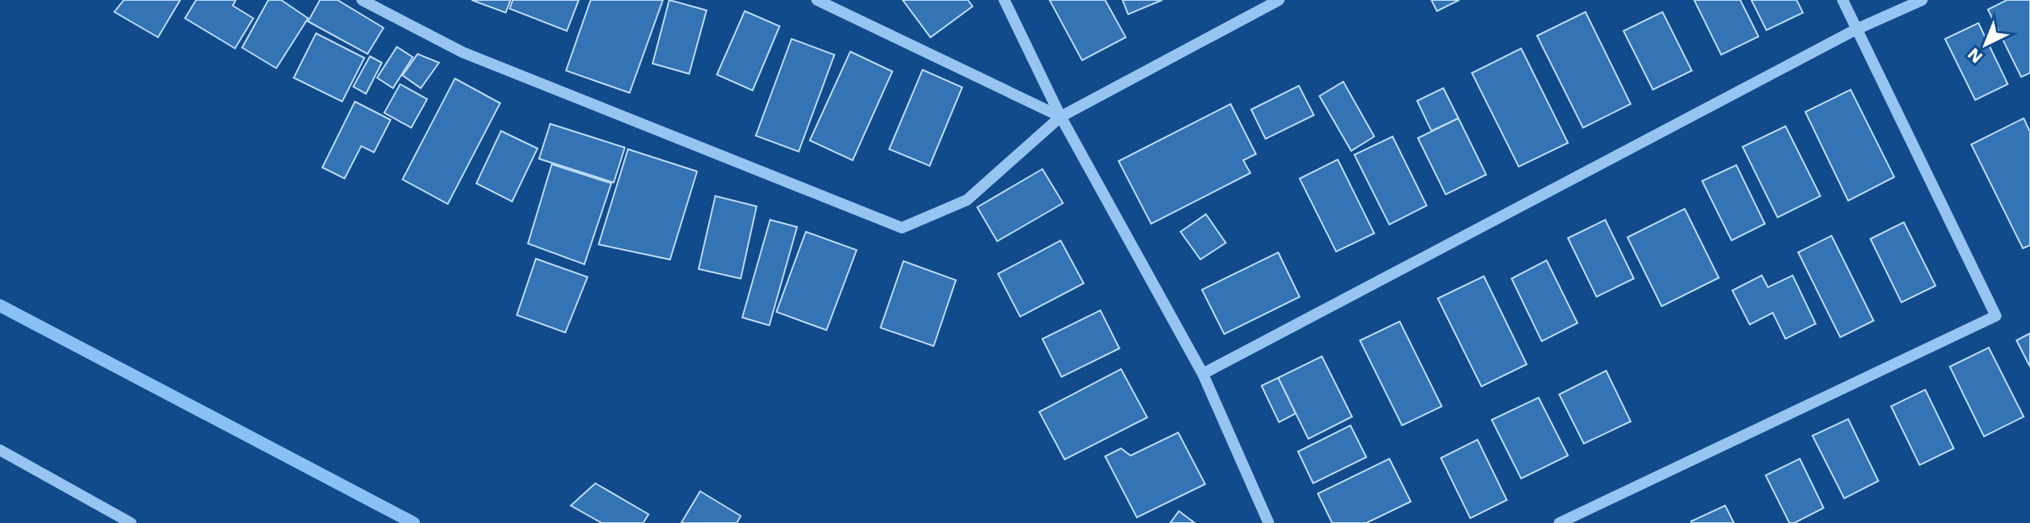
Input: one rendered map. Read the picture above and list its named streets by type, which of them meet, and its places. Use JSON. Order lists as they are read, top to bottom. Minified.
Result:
{"north":"bottom left"}
